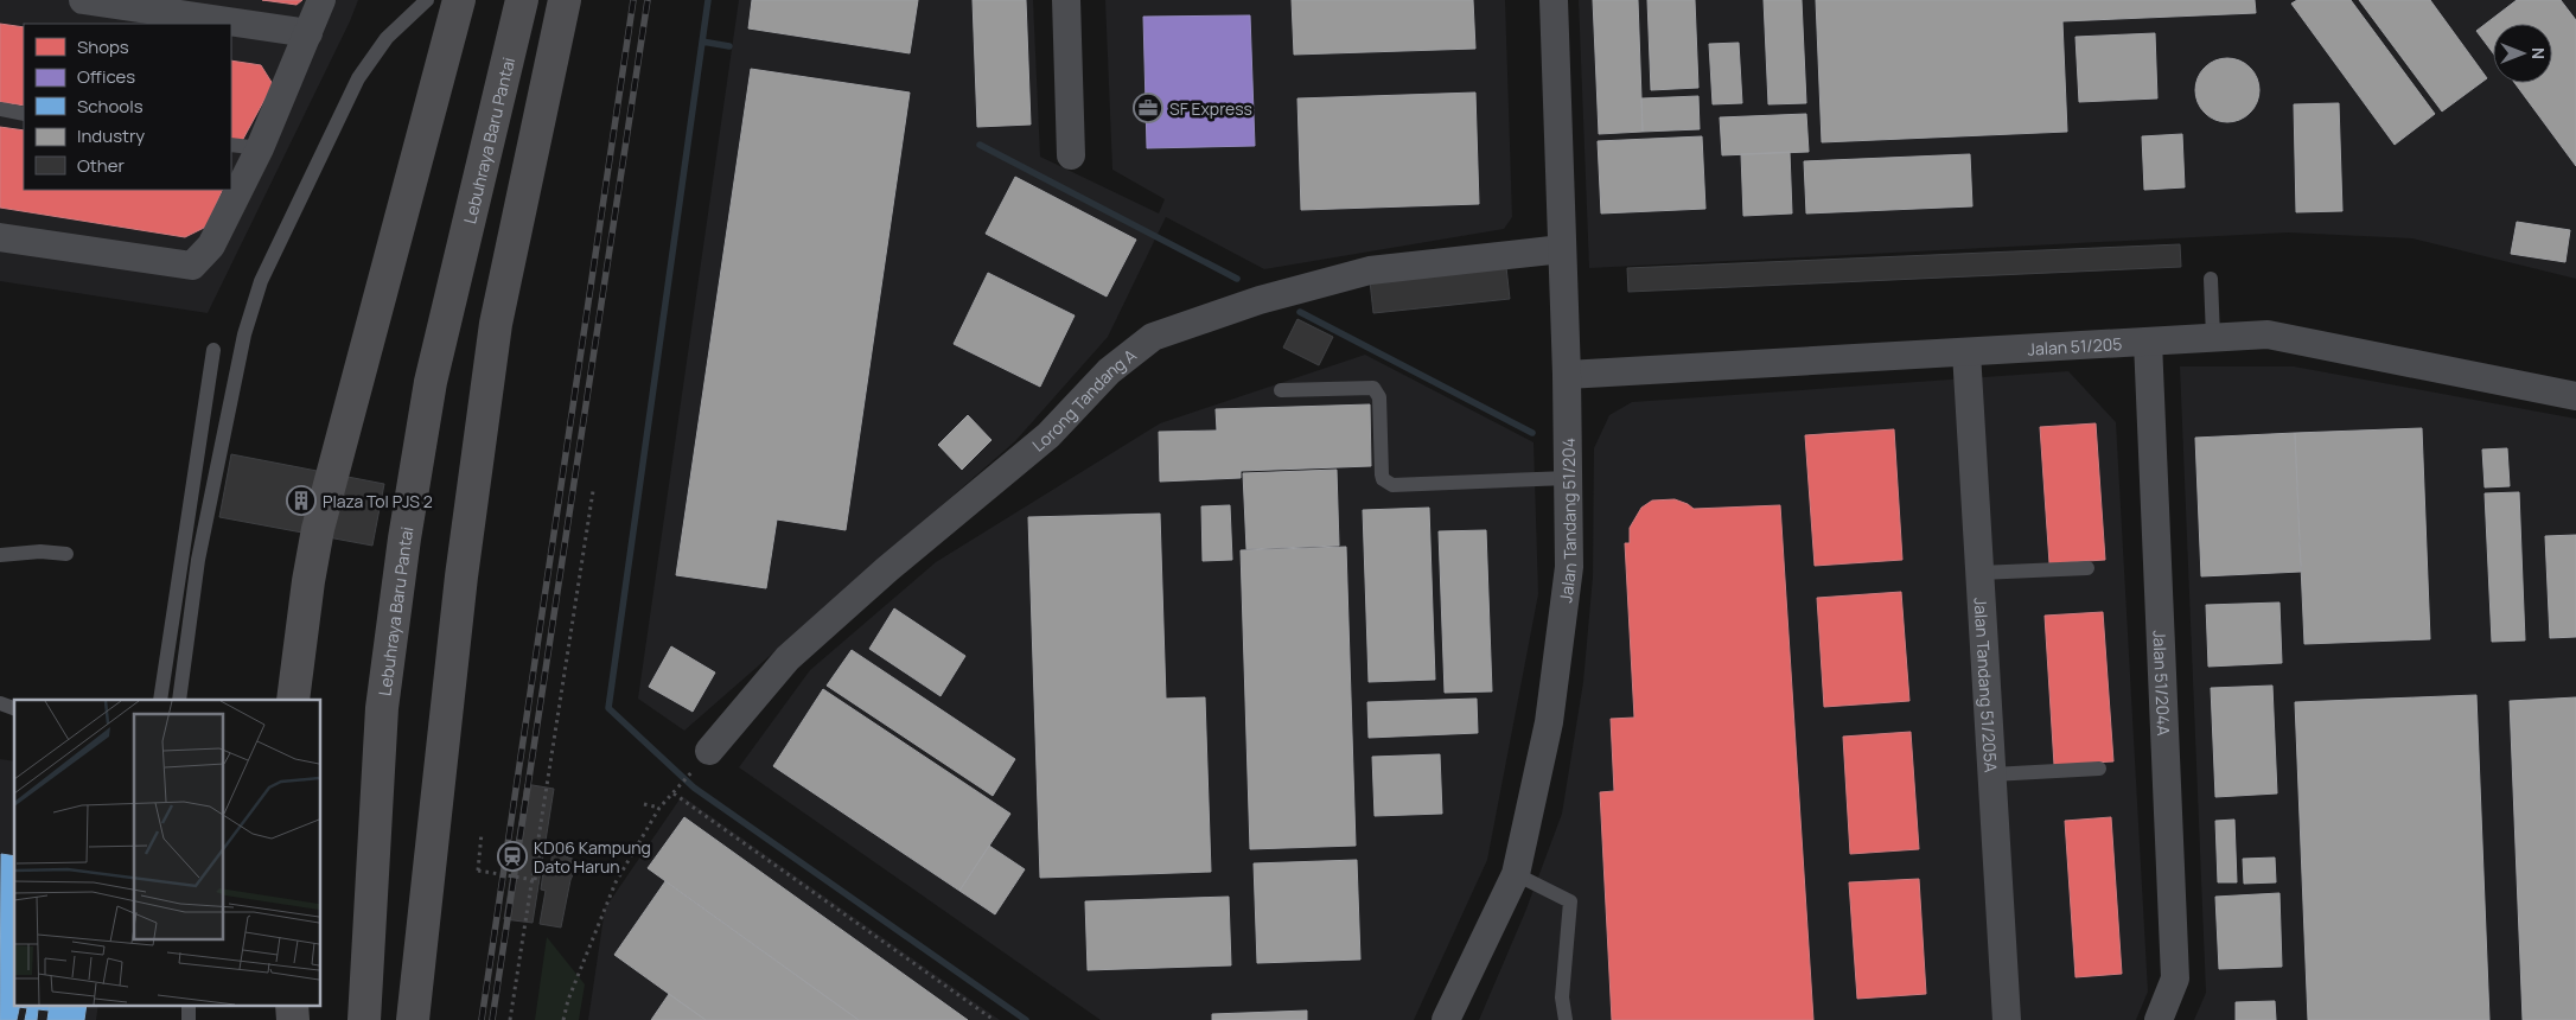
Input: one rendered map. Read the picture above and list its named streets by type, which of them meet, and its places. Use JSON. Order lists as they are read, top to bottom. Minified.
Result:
{"streets":{"highway":["Lebuhraya Baru Pantai"],"street":["Jalan 51/205","Lorong Tandang A","Jalan Tandang 51/204","Jalan 51/204A","Jalan Tandang 51/205A"]},"crossings":[["Jalan 51/205","Jalan Tandang 51/204"],["Jalan 51/205","Jalan 51/204A"],["Jalan 51/205","Jalan Tandang 51/205A"],["Lorong Tandang A","Jalan Tandang 51/204"]],"places":{"office":["SF Express"],"building":["Plaza Tol PJS 2"],"station":["KD06 Kampung Dato Harun"]},"legend":["Shops","Offices","Schools","Industry","Other"],"north":"right"}
